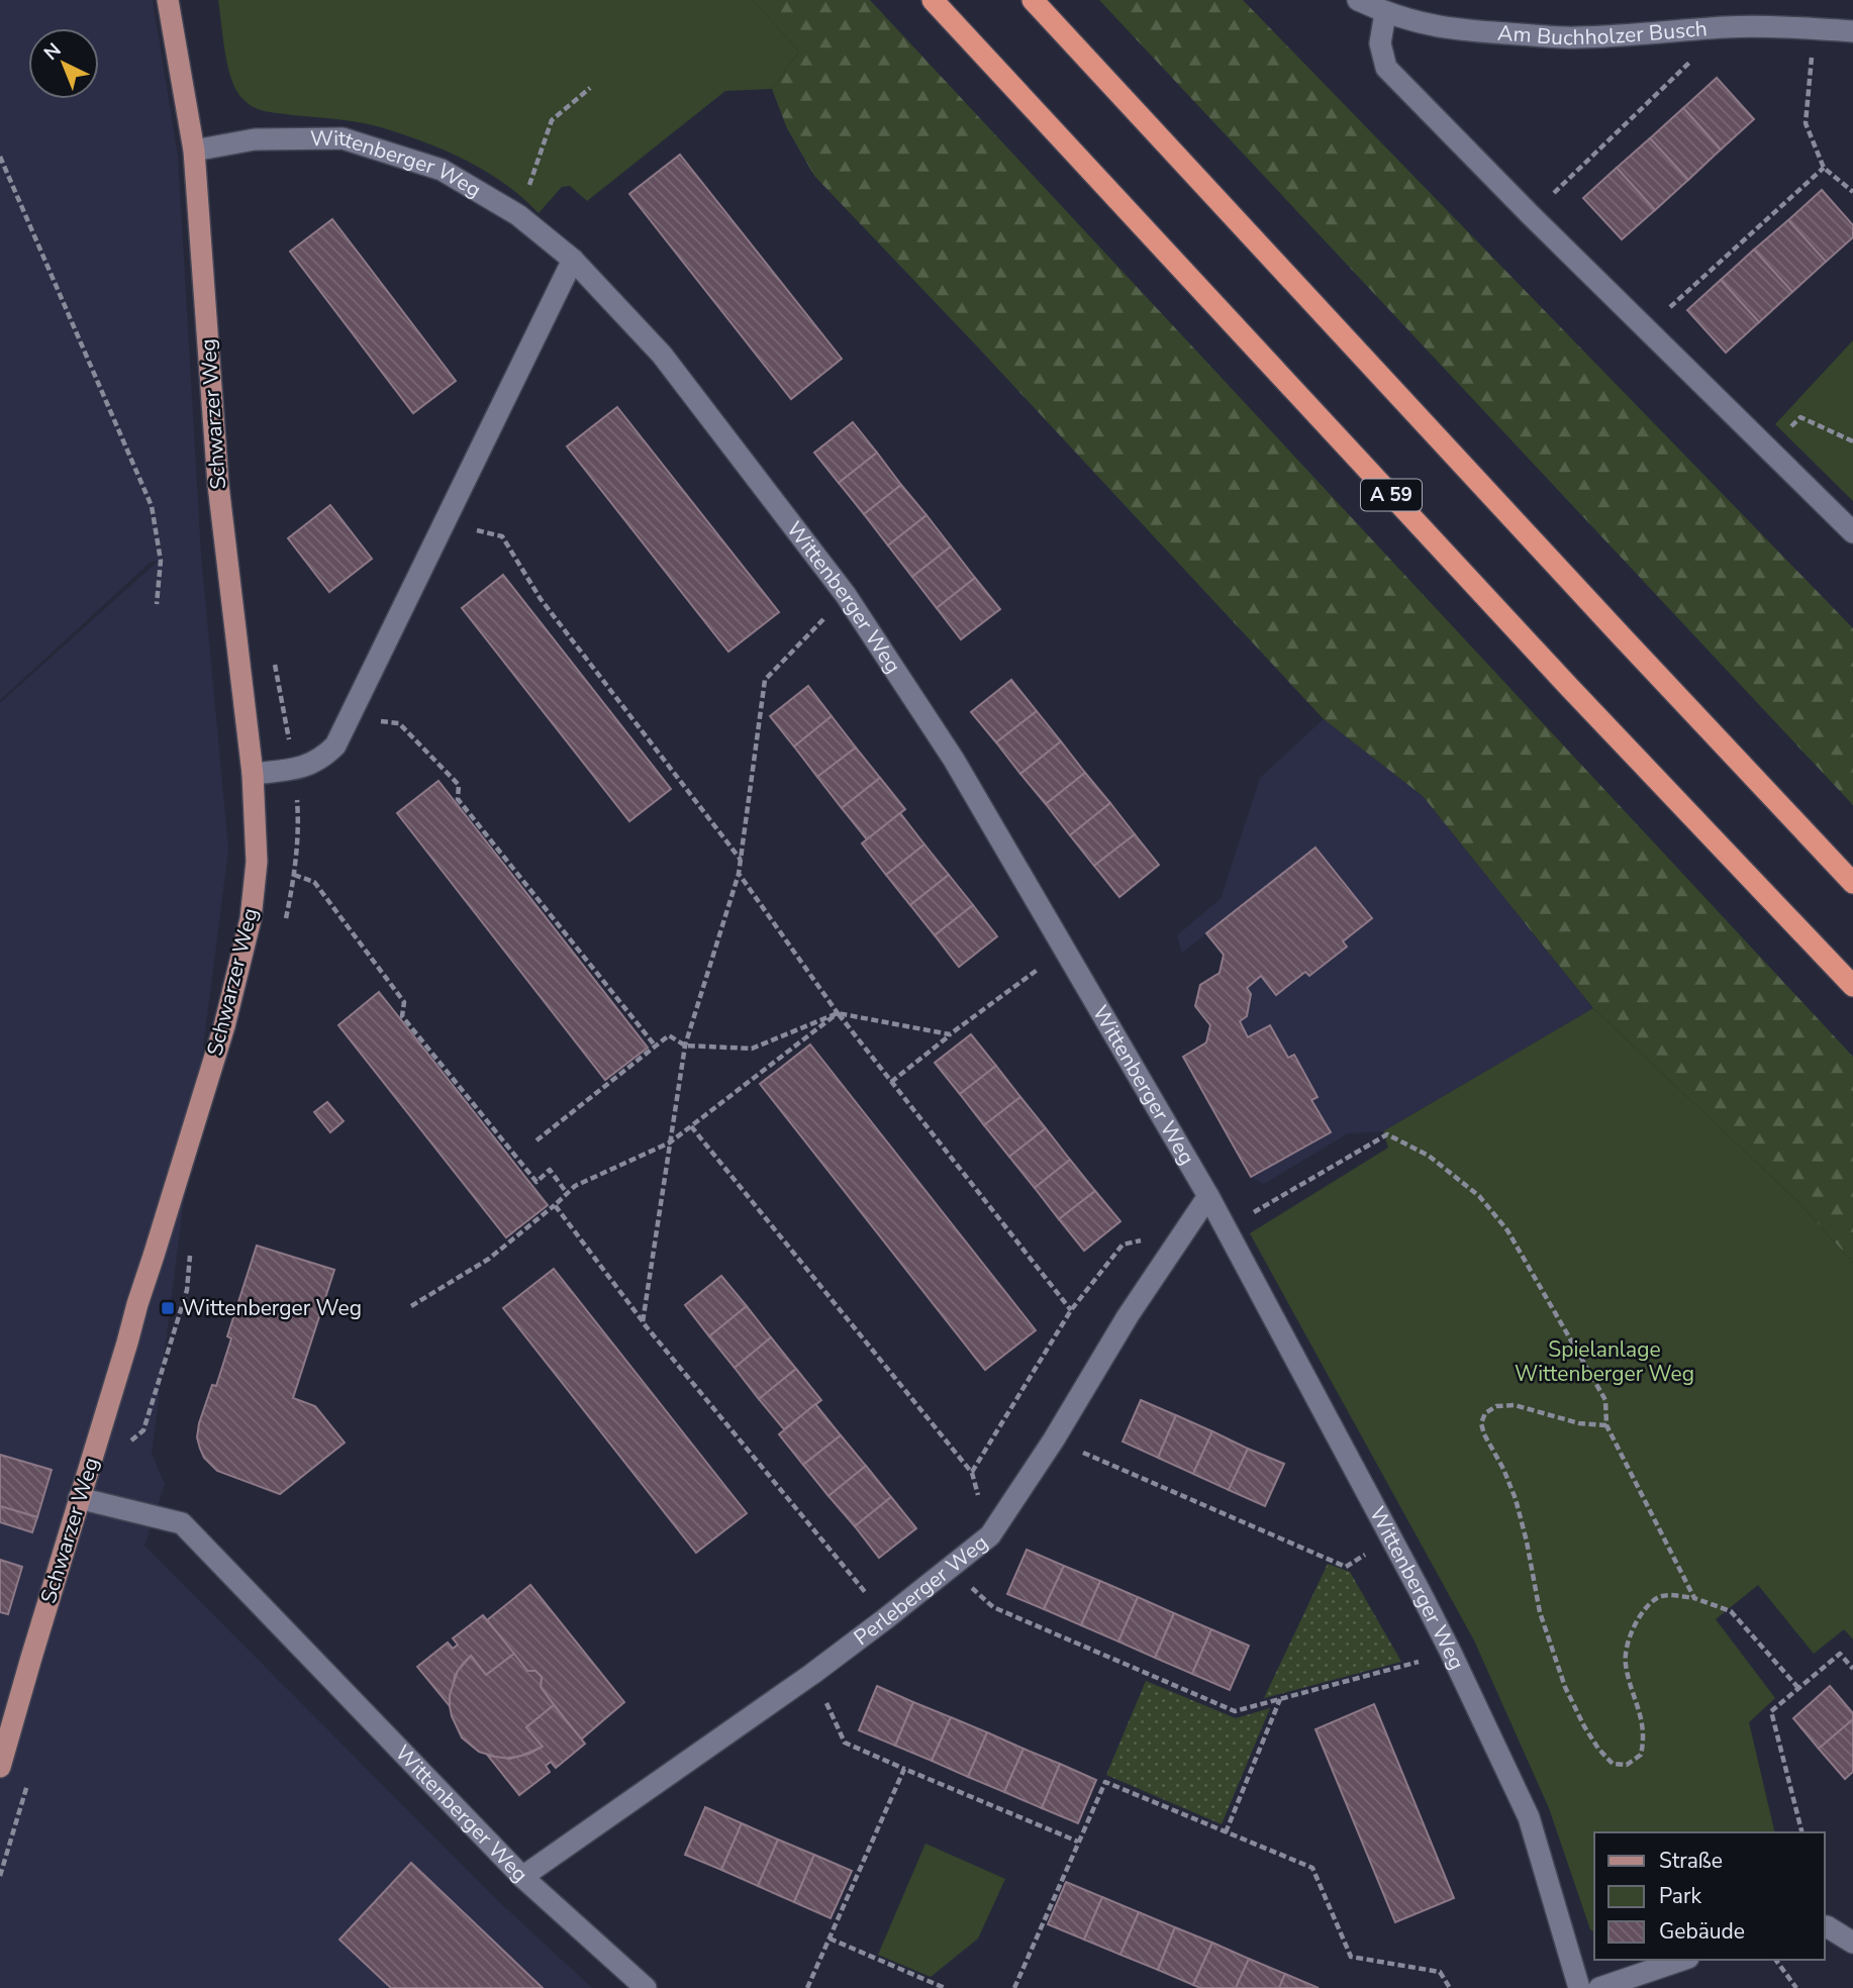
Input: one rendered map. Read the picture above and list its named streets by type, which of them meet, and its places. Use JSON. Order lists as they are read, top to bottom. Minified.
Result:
{"streets":{"highway":["A 59"],"main road":["Schwarzer Weg"],"street":["Am Buchholzer Busch","Wittenberger Weg","Perleberger Weg"]},"crossings":[["Wittenberger Weg","Schwarzer Weg"],["Wittenberger Weg","Perleberger Weg"]],"parks":["Spielanlage Wittenberger Weg"],"places":{"transit":["Wittenberger Weg"]},"legend":["Straße","Park","Gebäude"],"north":"top left"}
